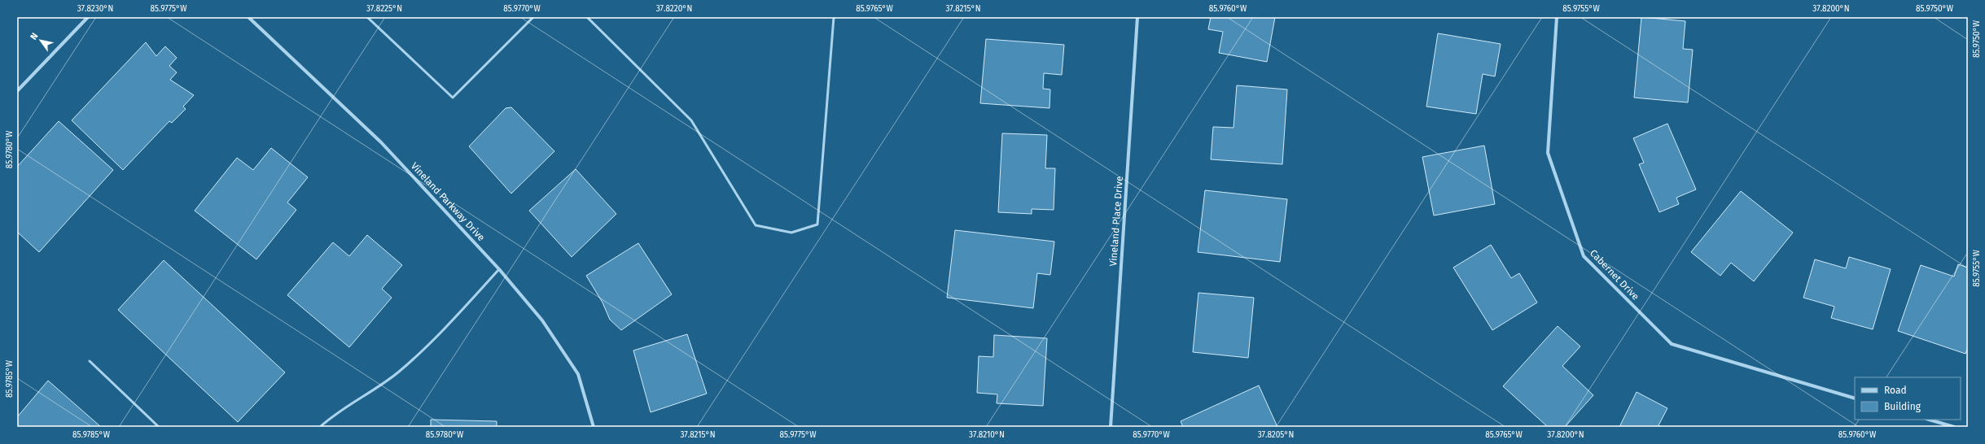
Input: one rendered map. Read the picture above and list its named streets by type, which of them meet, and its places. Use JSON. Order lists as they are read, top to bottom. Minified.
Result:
{"streets":{"street":["Vineland Parkway Drive","Vineland Place Drive","Cabernet Drive"]},"legend":["Road","Building"],"north":"top left","coordinates":["37.8230°N","85.9775°W","37.8225°N","85.9770°W","37.8220°N","85.9765°W","37.8215°N","85.9760°W","85.9755°W","37.8200°N","85.9750°W","85.9780°W","85.9785°W","37.8210°N","37.8205°N"]}
